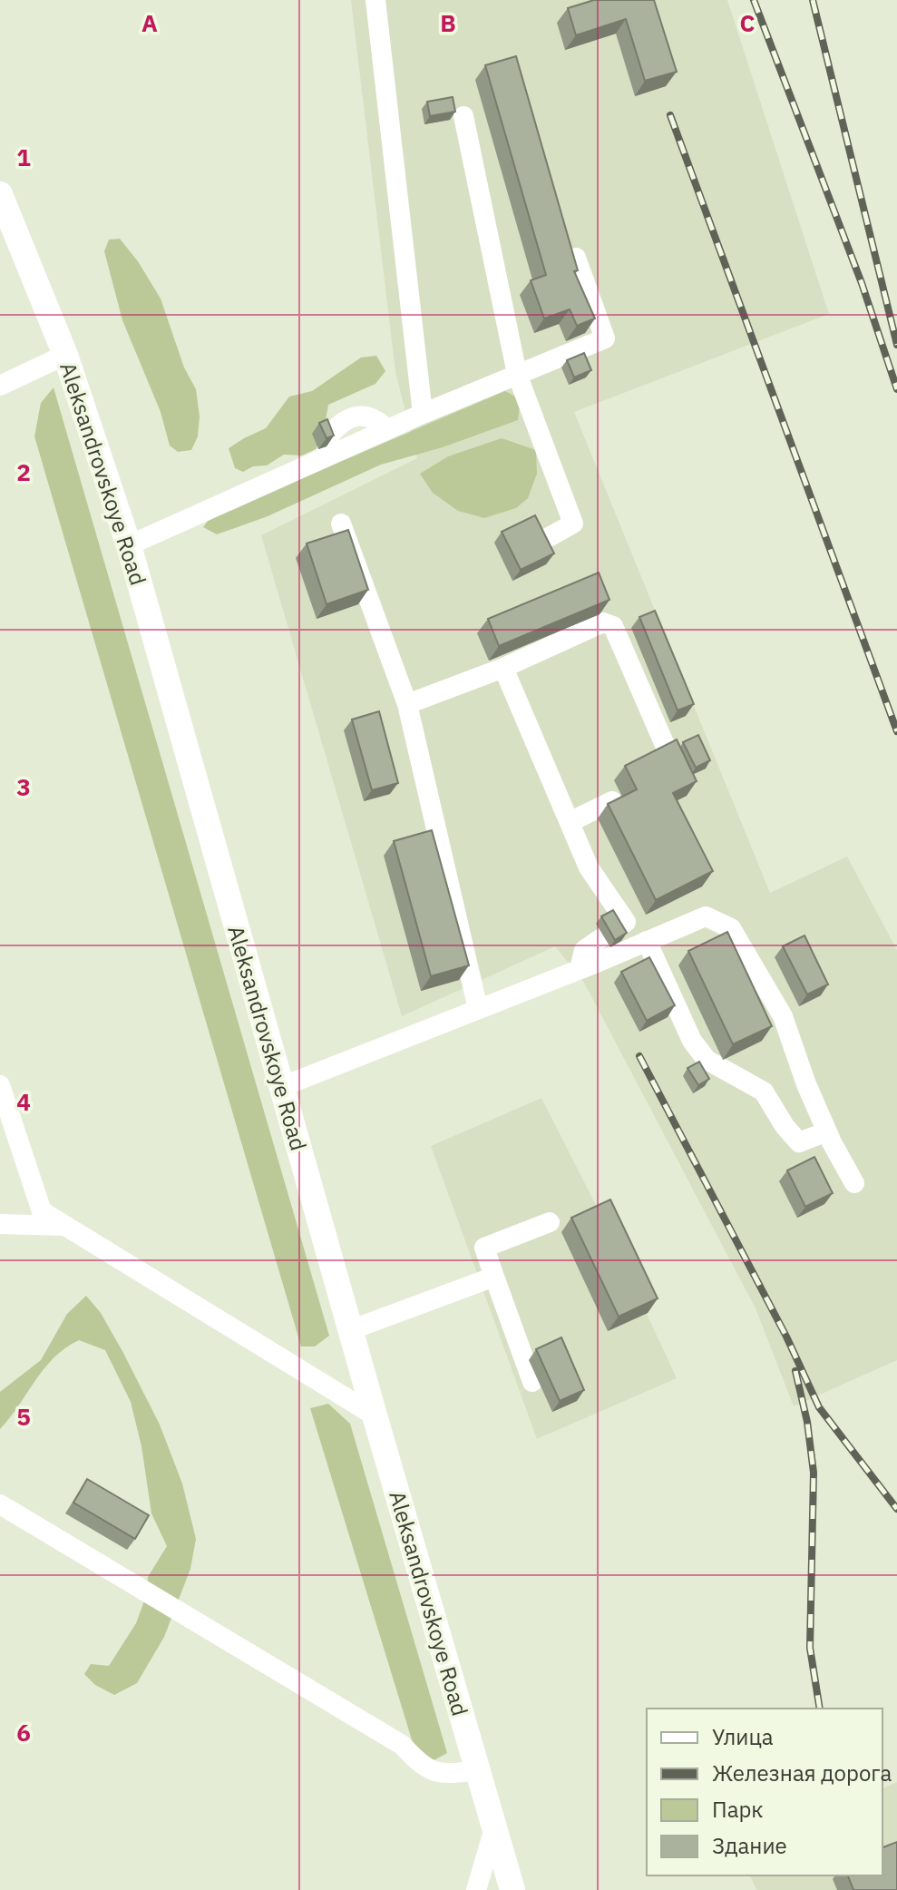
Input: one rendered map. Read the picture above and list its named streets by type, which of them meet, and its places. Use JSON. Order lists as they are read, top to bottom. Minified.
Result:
{"streets":{"main road":["Aleksandrovskoye Road"]},"legend":["Улица","Железная дорога","Парк","Здание"],"grid":{"columns":["A","B","C"],"rows":["1","2","3","4","5","6"]}}
